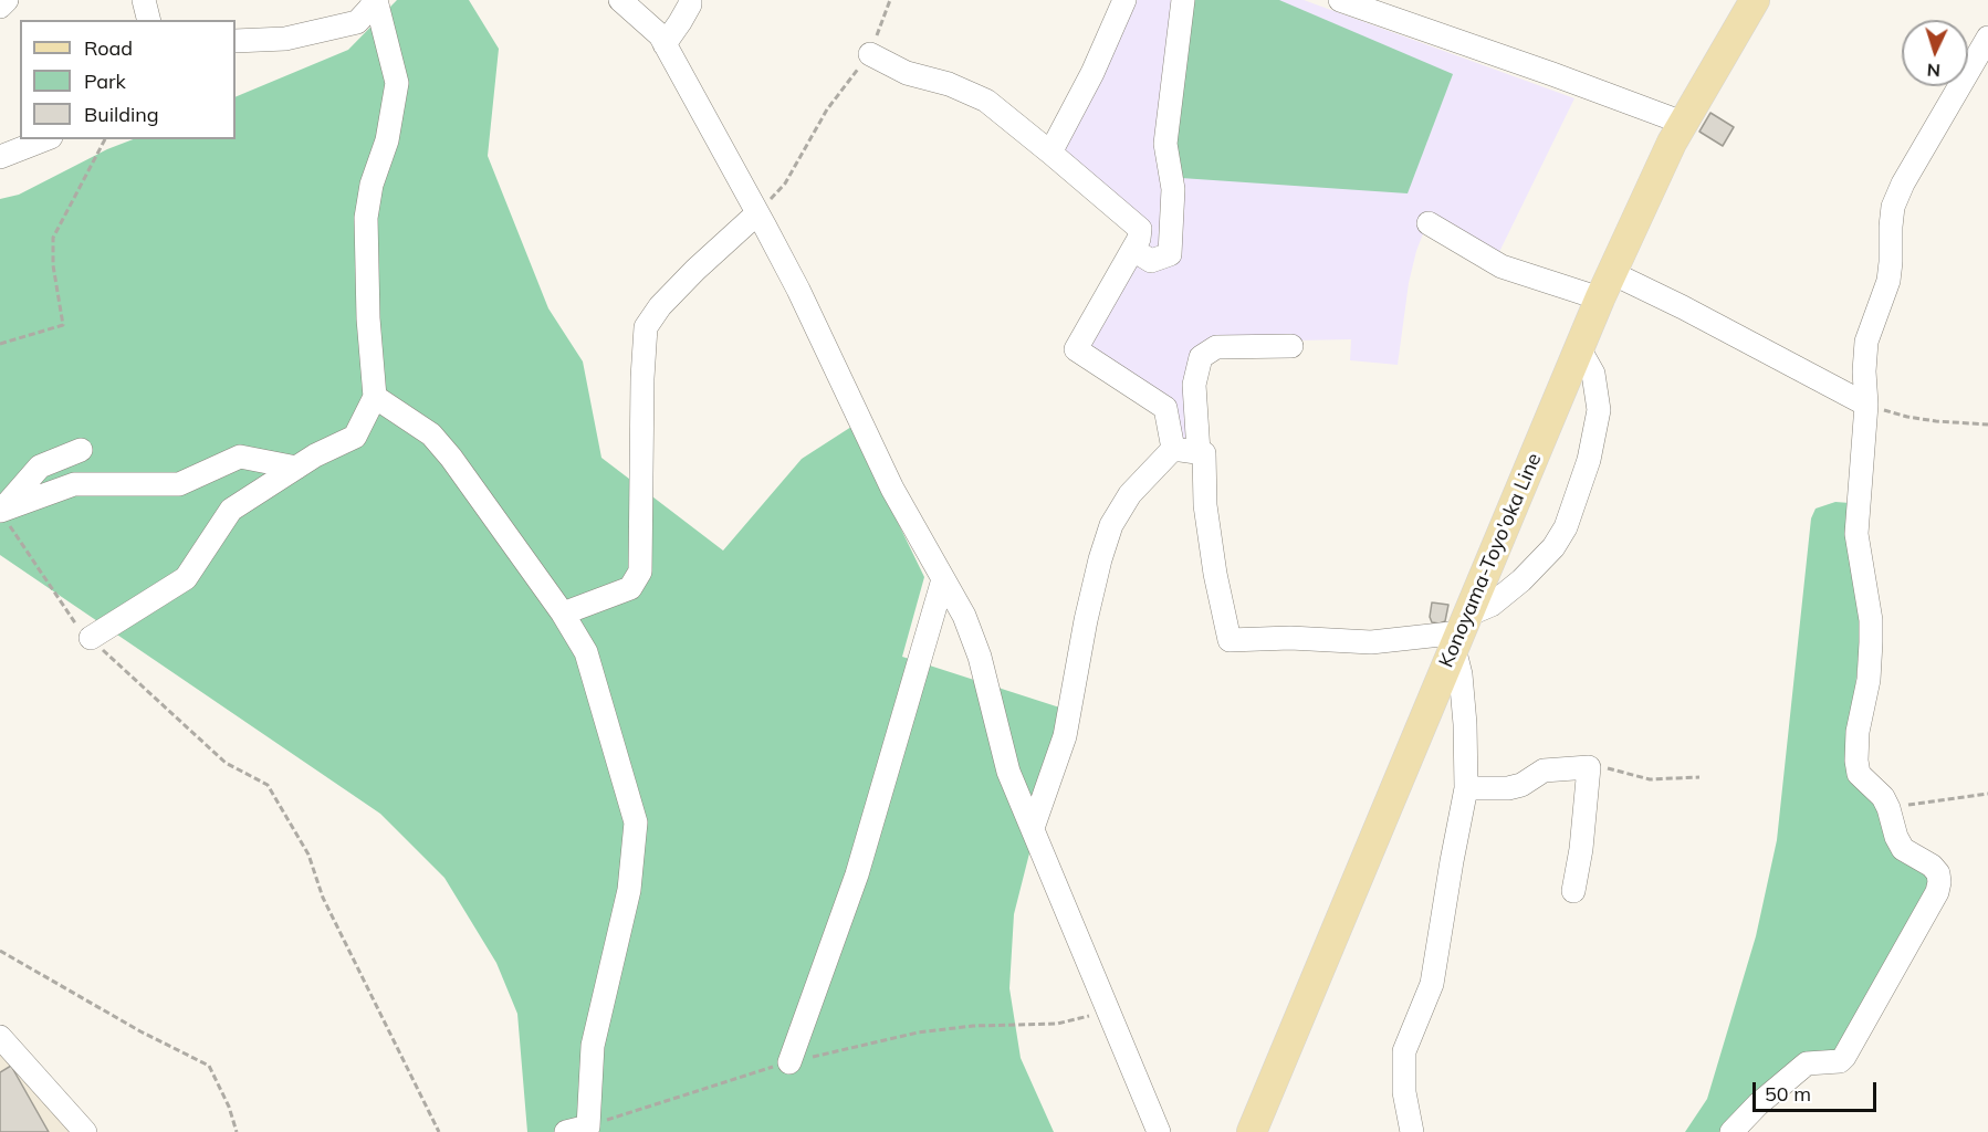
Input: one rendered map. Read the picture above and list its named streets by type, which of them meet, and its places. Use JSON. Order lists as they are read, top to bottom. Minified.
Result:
{"streets":{"main road":["Konoyama-Toyo'oka Line"]},"legend":["Road","Park","Building"],"scale_bar":"50 m","north":"bottom"}
